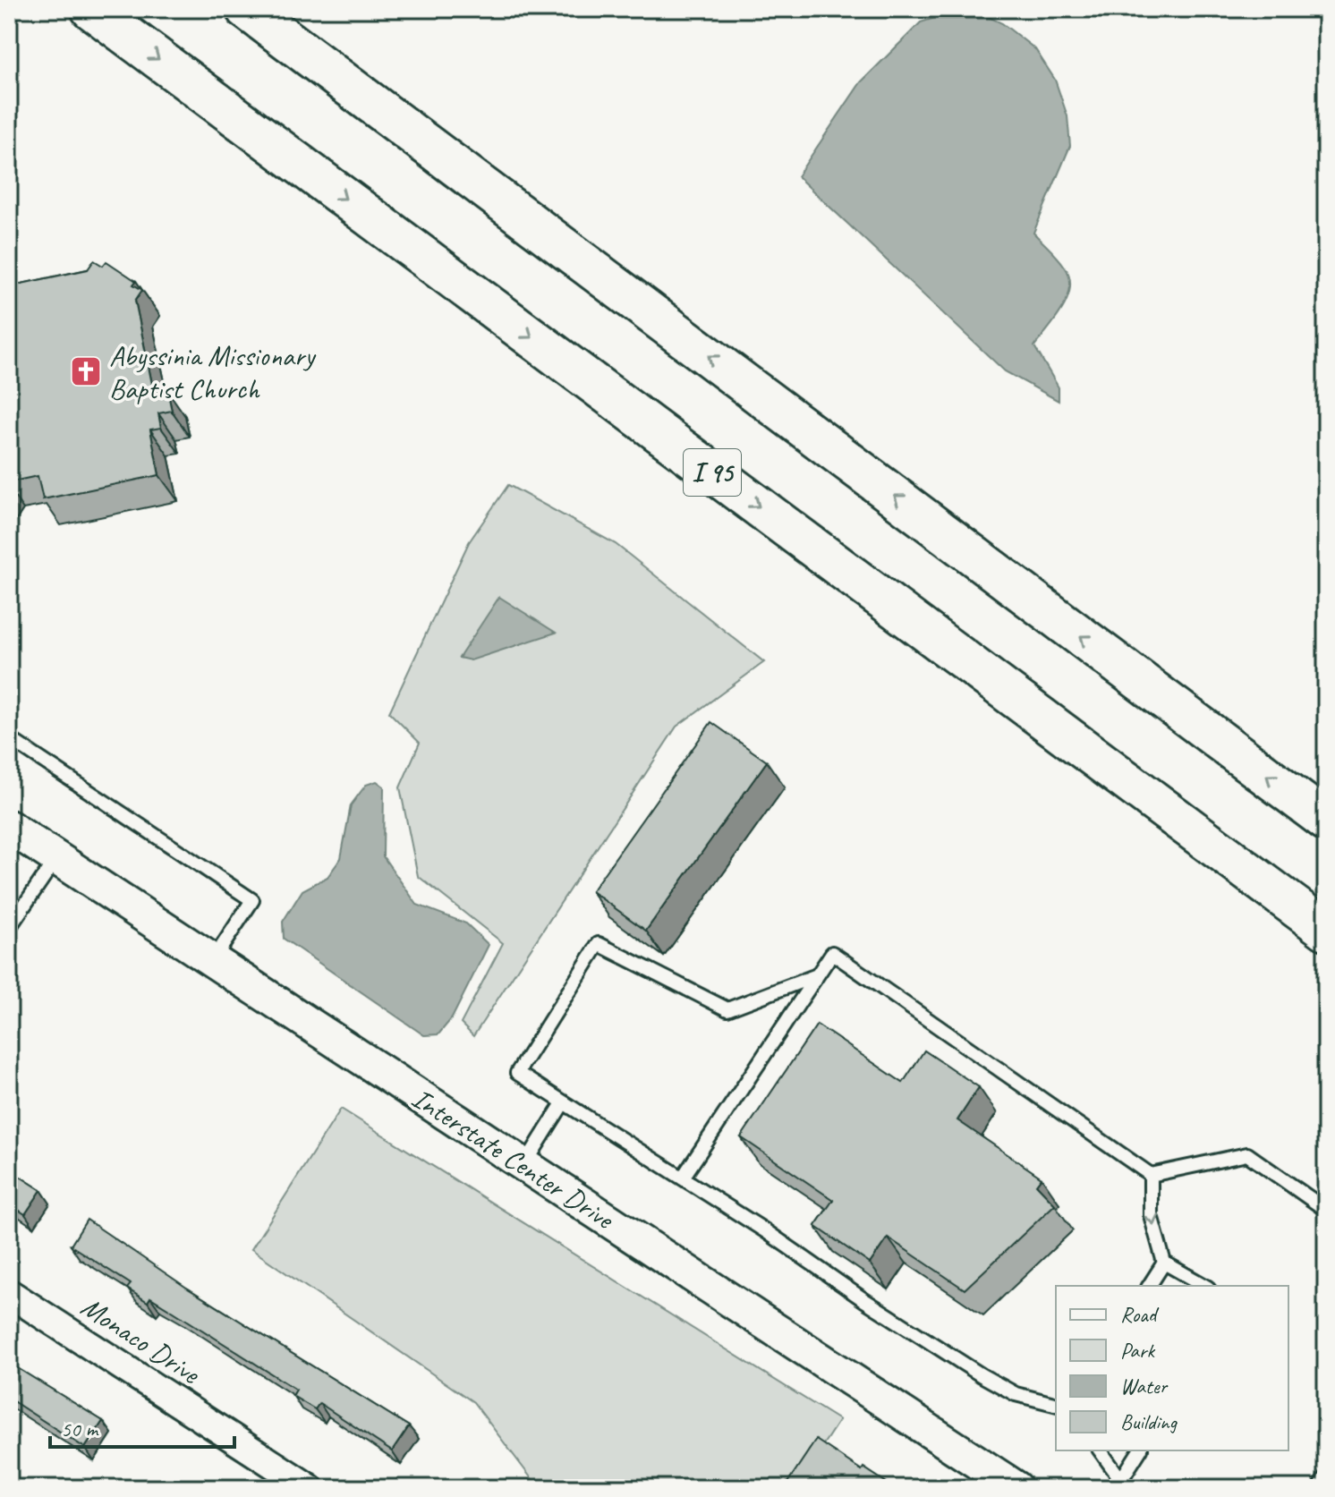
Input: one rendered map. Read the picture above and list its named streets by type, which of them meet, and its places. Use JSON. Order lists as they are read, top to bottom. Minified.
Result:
{"streets":{"highway":["I 95"],"street":["Interstate Center Drive","Monaco Drive"]},"places":{"church":["Abyssinia Missionary Baptist Church"]},"legend":["Road","Park","Water","Building"],"scale_bar":"50 m"}
